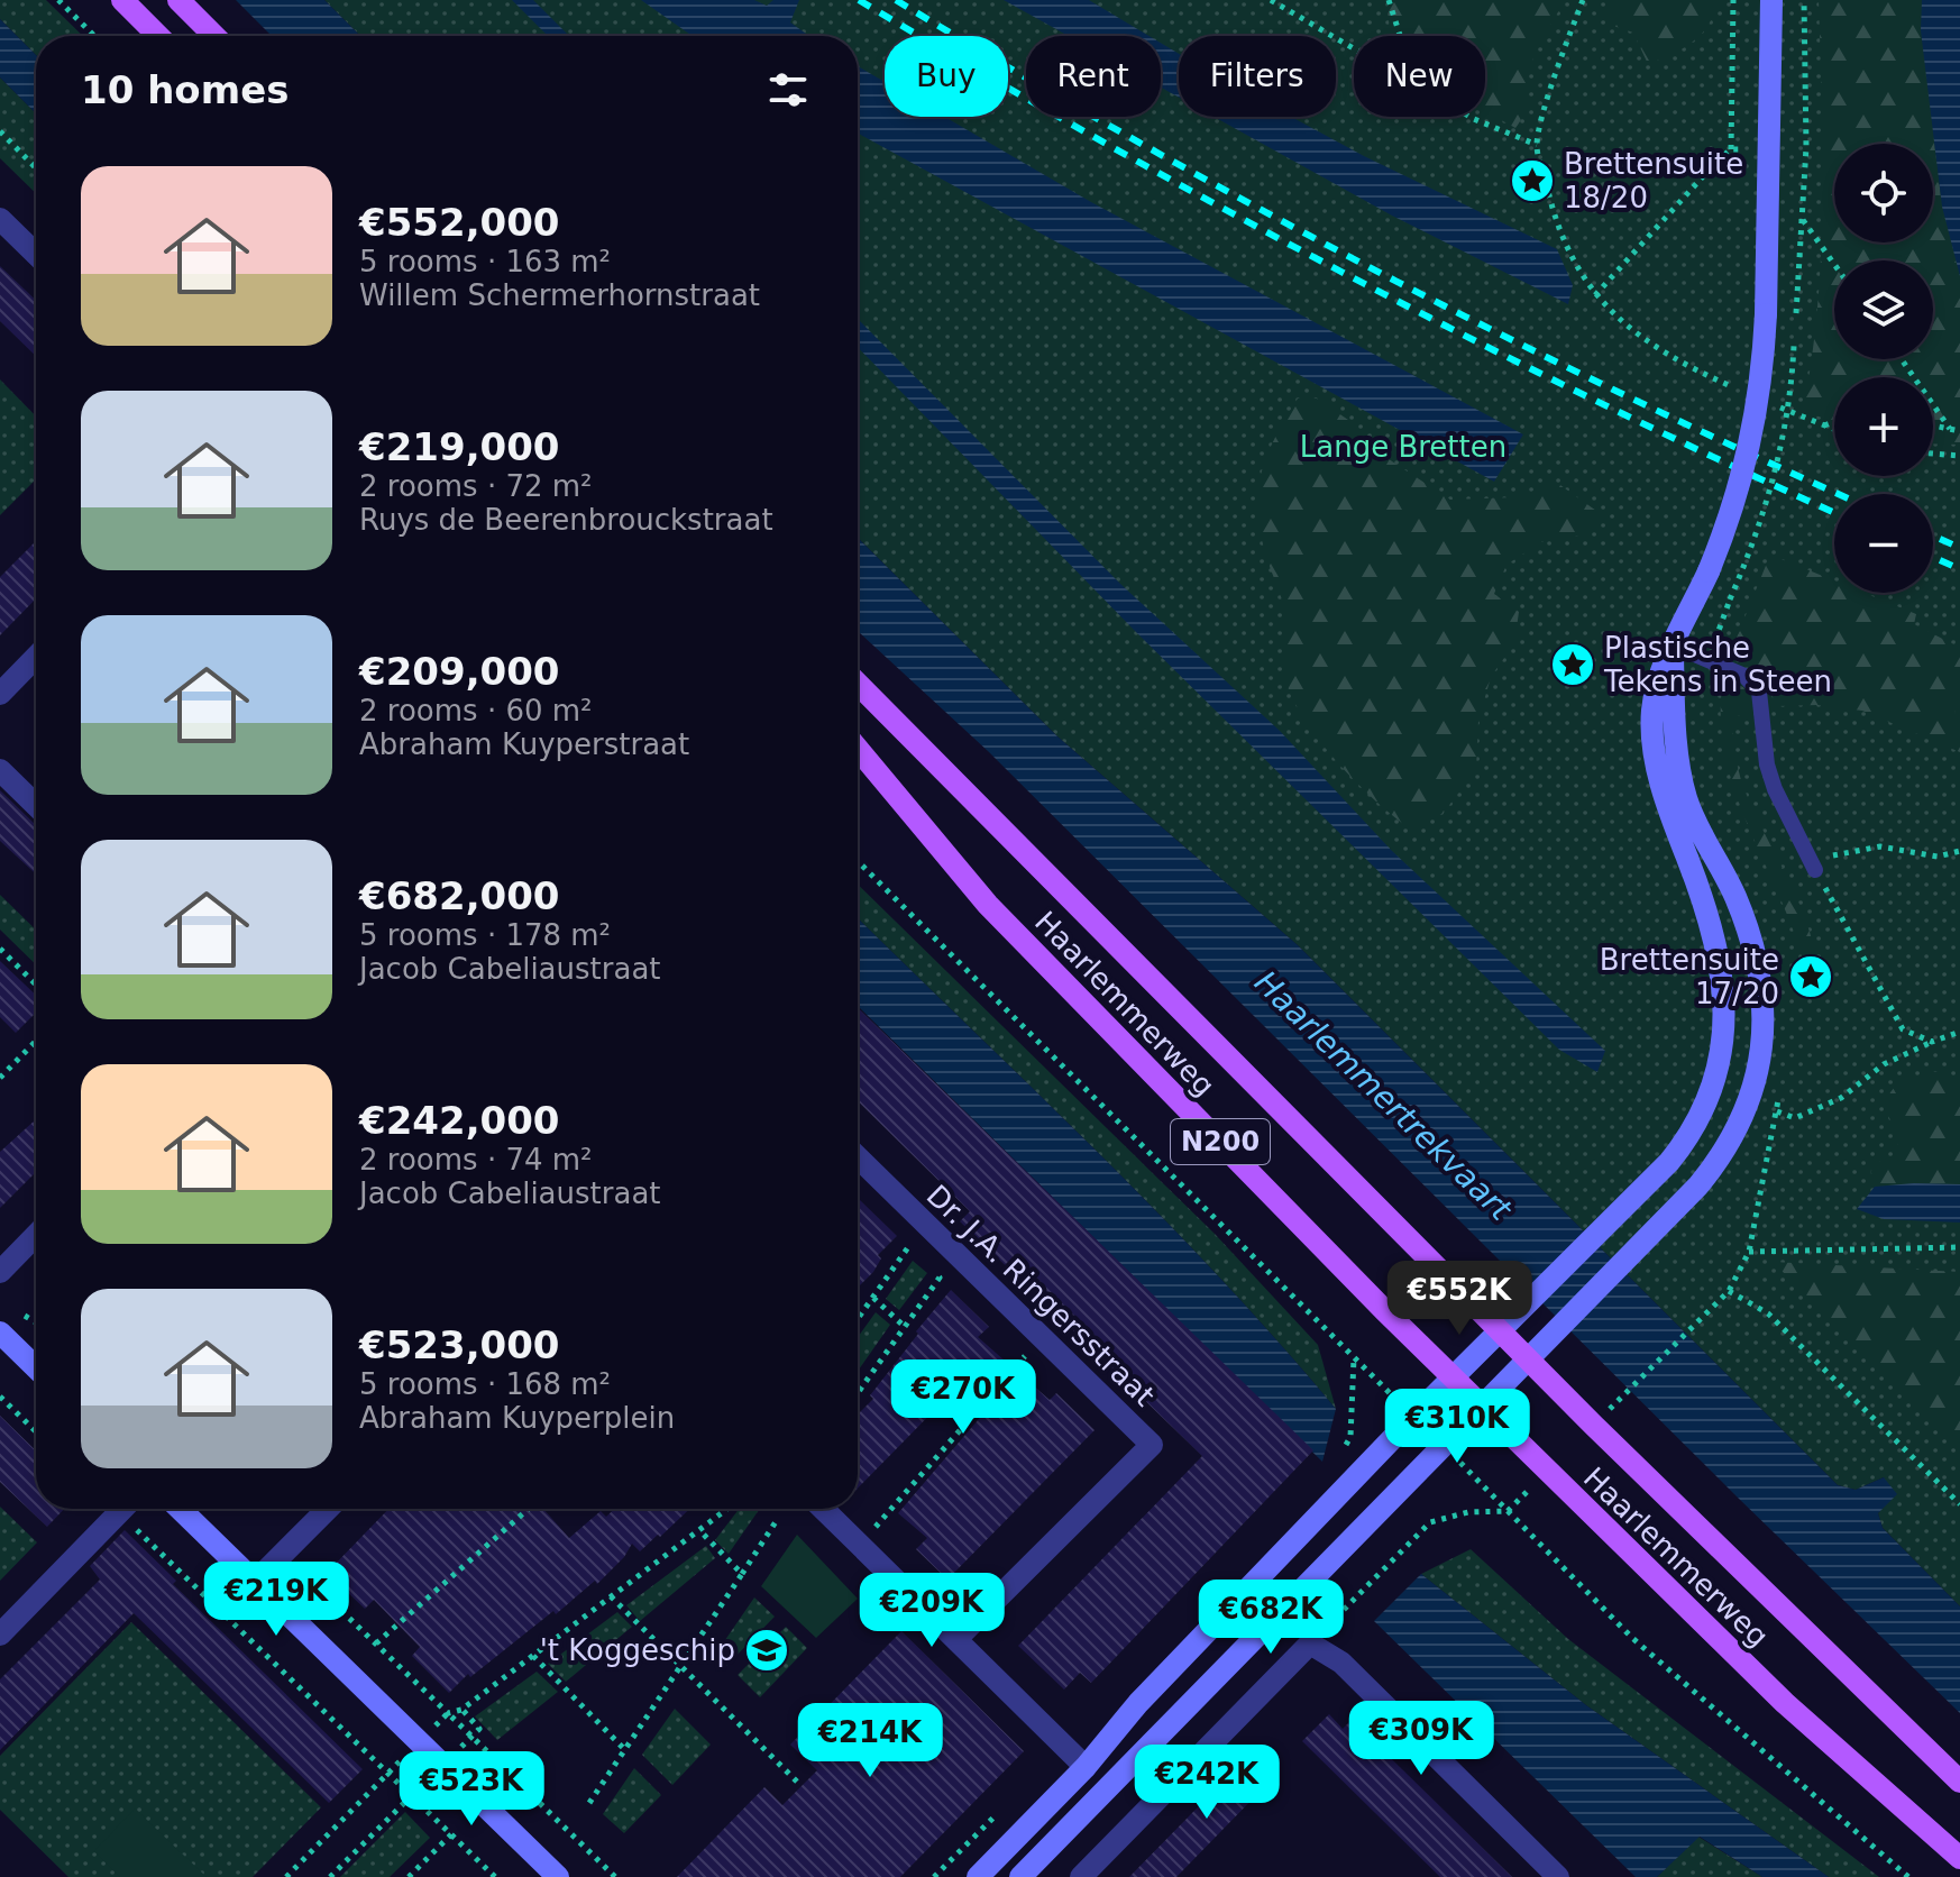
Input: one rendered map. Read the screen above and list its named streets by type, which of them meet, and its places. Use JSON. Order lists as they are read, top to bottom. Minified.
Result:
{"streets":{"main road":["Haarlemmerweg","N200"],"street":["Dr. J.A. Ringersstraat"]},"water":["Haarlemmertrekvaart"],"parks":["Lange Bretten"],"places":{"place":["Brettensuite 18/20","Plastische Tekens in Steen","Brettensuite 17/20"],"school or university":["'t Koggeschip"]},"page":{"chip":["Buy","Rent","Filters","New"],"heading":"10 homes","map_buttons":["+","−"],"list":[{"name":"€552,000","note":"5 rooms · 163 m² · Willem Schermerhornstraat"},{"name":"€219,000","note":"2 rooms · 72 m² · Ruys de Beerenbrouckstraat"},{"name":"€209,000","note":"2 rooms · 60 m² · Abraham Kuyperstraat"},{"name":"€682,000","note":"5 rooms · 178 m² · Jacob Cabeliaustraat"},{"name":"€242,000","note":"2 rooms · 74 m² · Jacob Cabeliaustraat"},{"name":"€523,000","note":"5 rooms · 168 m² · Abraham Kuyperplein"}],"price":["€552K","€270K","€310K","€219K","€209K","€682K","€309K","€214K","€242K","€523K"]}}
